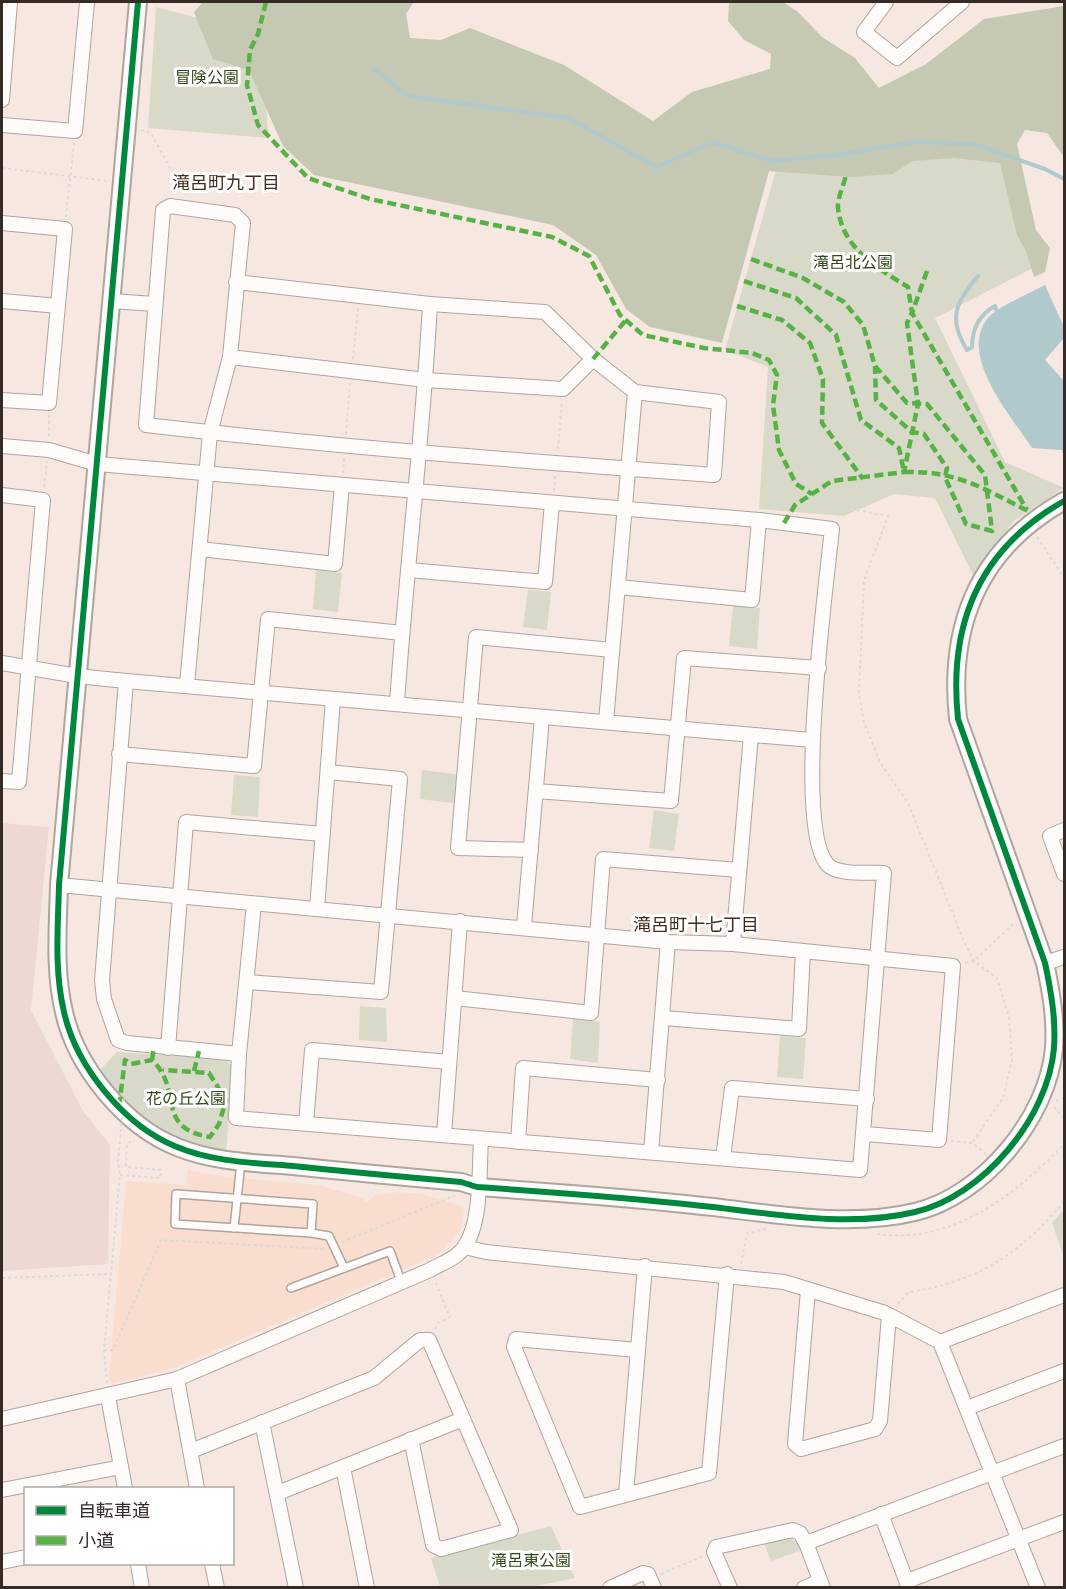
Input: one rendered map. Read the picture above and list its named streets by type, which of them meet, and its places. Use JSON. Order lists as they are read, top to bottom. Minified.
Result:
{"districts":["滝呂町九丁目","滝呂町十七丁目"],"parks":["冒険公園","滝呂北公園","花の丘公園","滝呂東公園"],"legend":["自転車道","小道"]}
